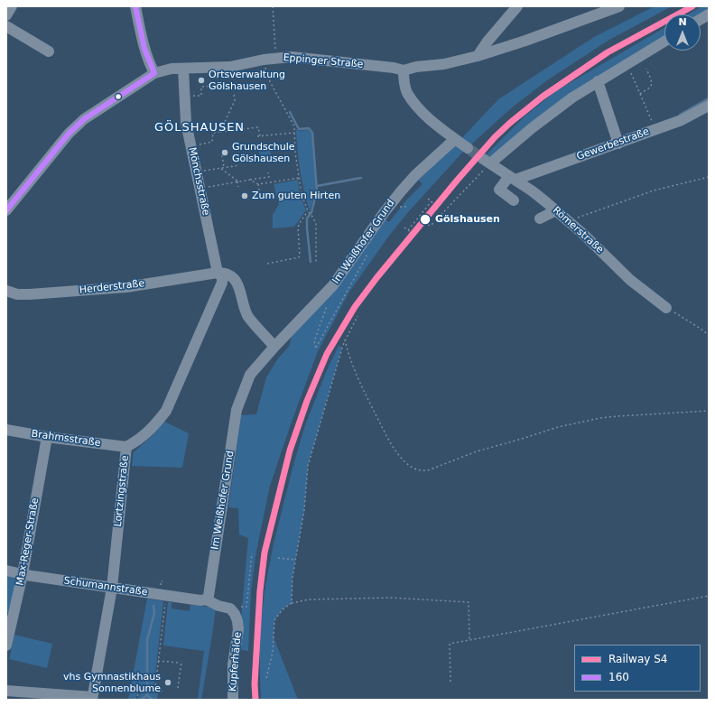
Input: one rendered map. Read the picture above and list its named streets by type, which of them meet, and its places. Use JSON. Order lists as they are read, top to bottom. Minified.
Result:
{"streets":{"street":["Eppinger Straße","Gewerbestraße","Mönchsstraße","Römerstraße","Im Weißhofer Grund","Herderstraße","Brahmsstraße","Lortzingstraße","Max-Reger-Straße","Schumannstraße","Kupferhälde"]},"crossings":[["Eppinger Straße","Mönchsstraße"],["Gewerbestraße","Römerstraße"],["Mönchsstraße","Herderstraße"],["Mönchsstraße","Lortzingstraße"],["Im Weißhofer Grund","Schumannstraße"],["Herderstraße","Lortzingstraße"],["Brahmsstraße","Lortzingstraße"],["Brahmsstraße","Max-Reger-Straße"],["Lortzingstraße","Schumannstraße"],["Max-Reger-Straße","Schumannstraße"]],"districts":["GÖLSHAUSEN"],"places":["Ortsverwaltung Gölshausen","Grundschule Gölshausen","Zum guten Hirten","Gölshausen","vhs Gymnastikhaus Sonnenblume"],"lines":["rail line S4","transit line 160"],"legend":["Railway S4","160"],"north":"top"}
